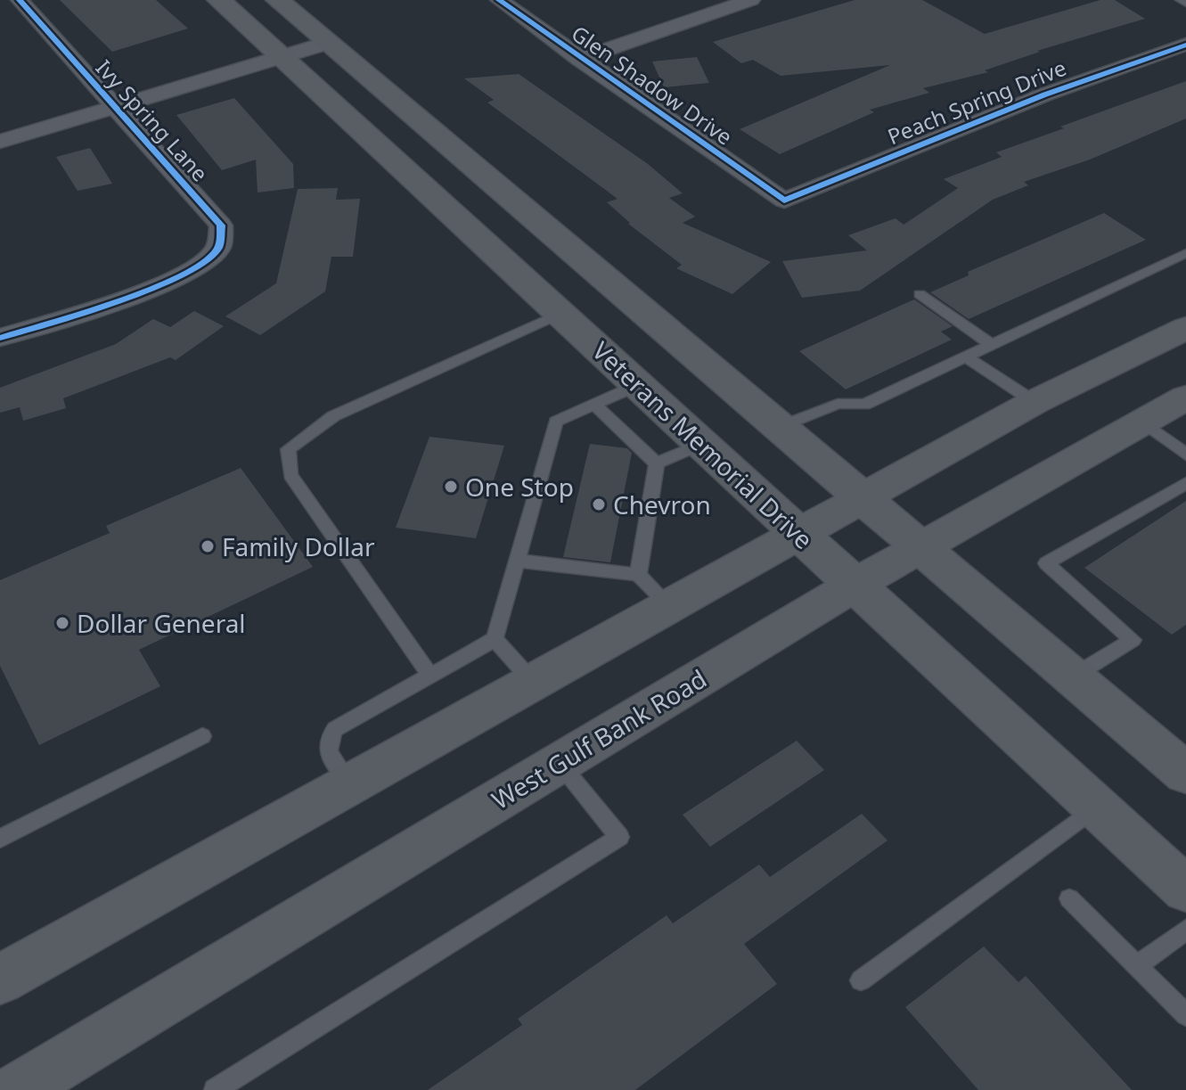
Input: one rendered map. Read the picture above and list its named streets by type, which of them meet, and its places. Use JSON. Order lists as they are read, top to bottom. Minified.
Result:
{"streets":{"main road":["Veterans Memorial Drive","West Gulf Bank Road"],"street":["Glen Shadow Drive","Peach Spring Drive","Ivy Spring Lane"]},"crossings":[["Glen Shadow Drive","Peach Spring Drive"],["Veterans Memorial Drive","West Gulf Bank Road"]],"places":["One Stop","Chevron","Family Dollar","Dollar General"]}
